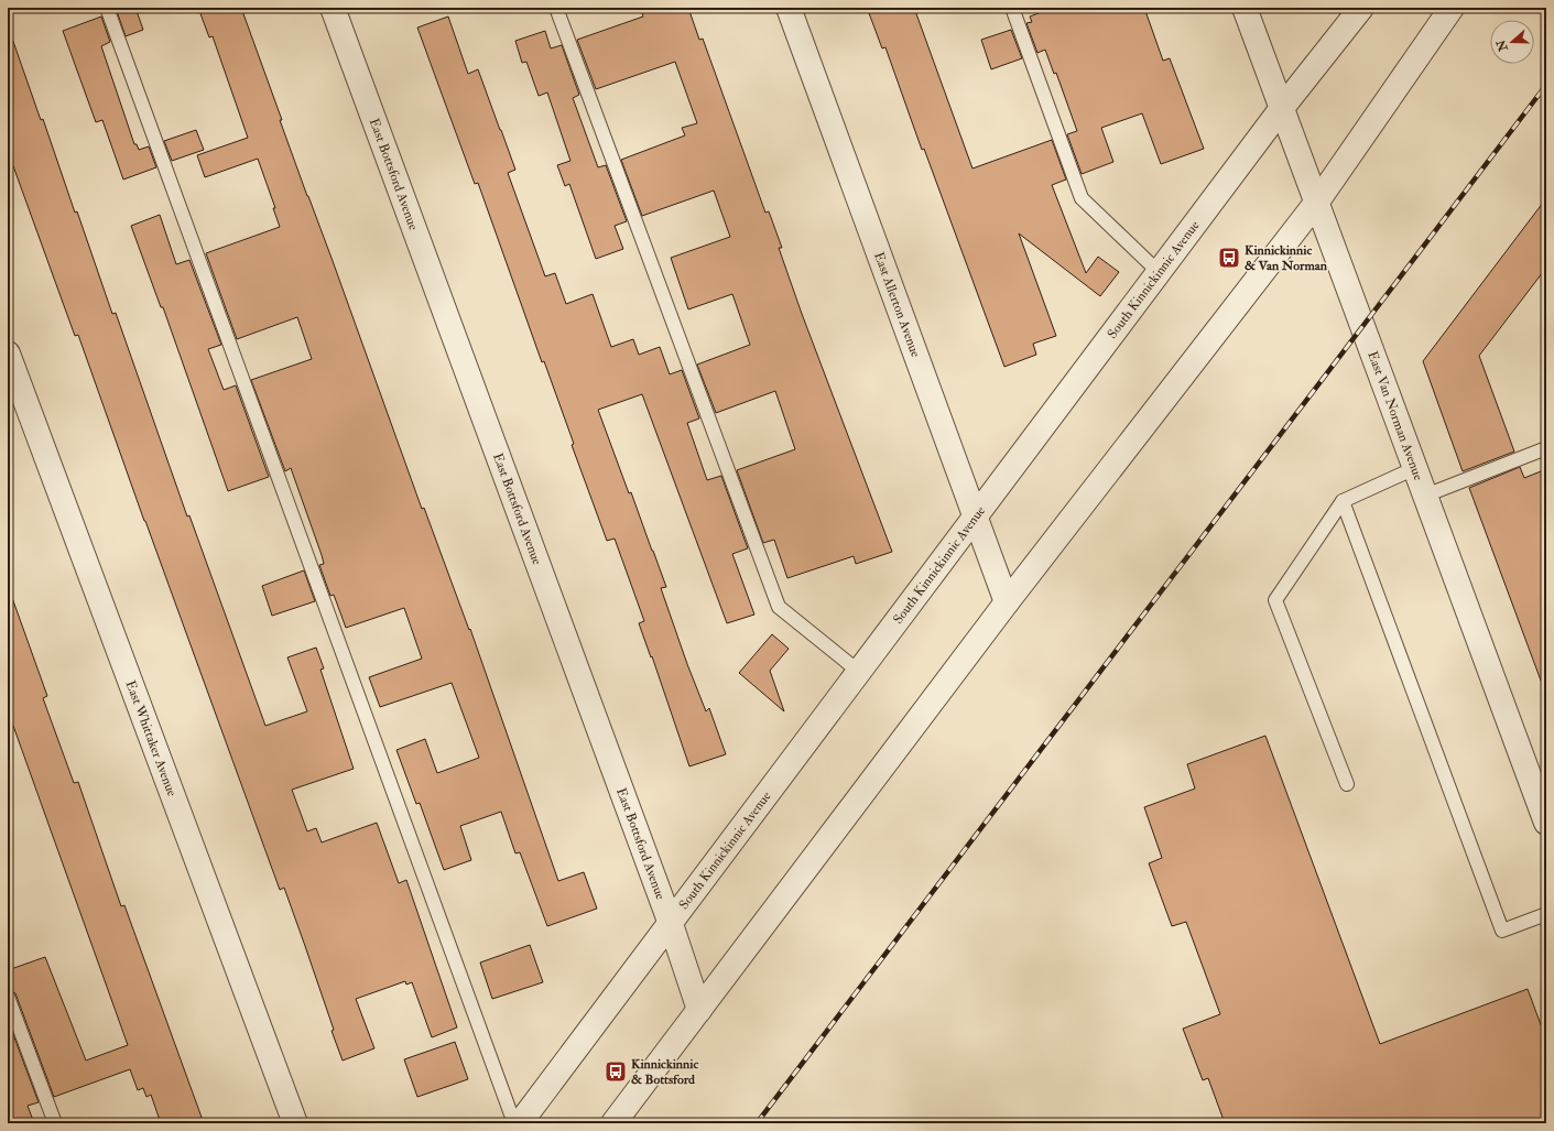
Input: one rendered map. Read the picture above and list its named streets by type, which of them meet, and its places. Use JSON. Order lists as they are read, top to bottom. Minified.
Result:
{"streets":{"street":["East Bottsford Avenue","South Kinnickinnic Avenue","East Allerton Avenue","East Van Norman Avenue","East Whittaker Avenue"]},"crossings":[["East Bottsford Avenue","South Kinnickinnic Avenue"],["South Kinnickinnic Avenue","East Allerton Avenue"],["South Kinnickinnic Avenue","East Van Norman Avenue"]],"places":{"bus stop":["Kinnickinnic & Van Norman","Kinnickinnic & Bottsford"]},"north":"left"}
